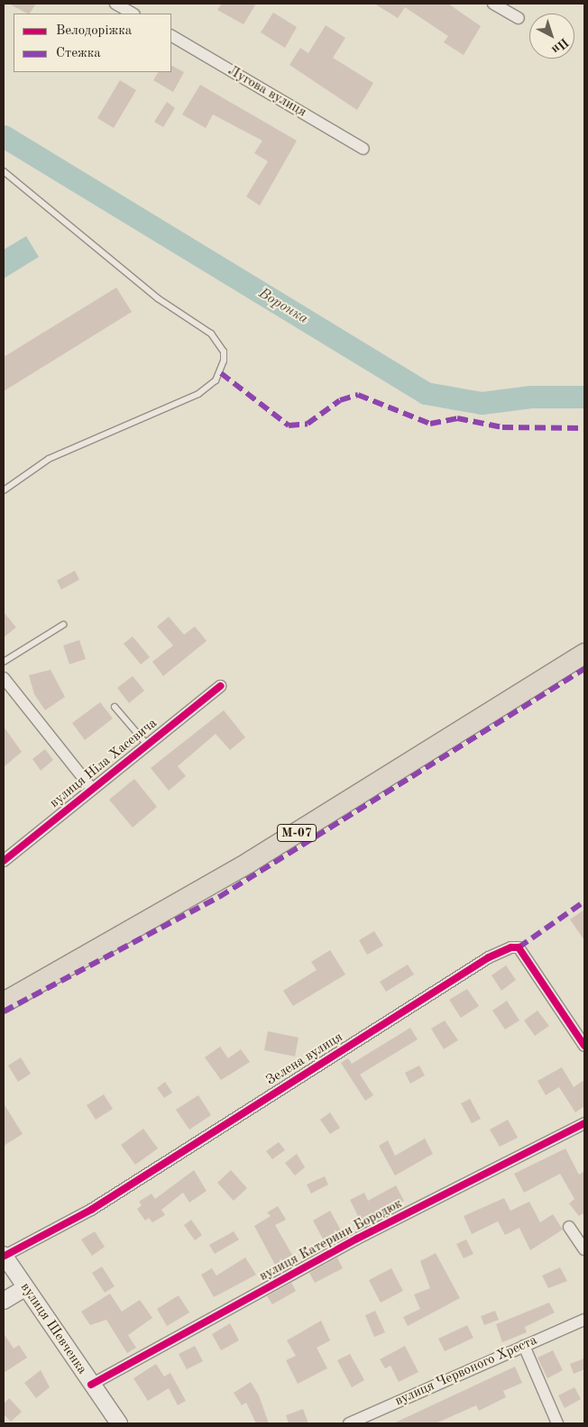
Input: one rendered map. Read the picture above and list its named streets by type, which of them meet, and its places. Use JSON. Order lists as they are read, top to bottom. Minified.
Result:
{"streets":{"highway":["М-07"],"street":["Лугова вулиця","вулиця Ніла Хасевича","Зелена вулиця","вулиця Катерини Бородюк","вулиця Шевченка","вулиця Червоного Хреста"]},"crossings":[["Зелена вулиця","вулиця Шевченка"],["вулиця Катерини Бородюк","вулиця Шевченка"]],"water":["Воронка"],"legend":["Велодоріжка","Стежка"],"north":"bottom right"}
